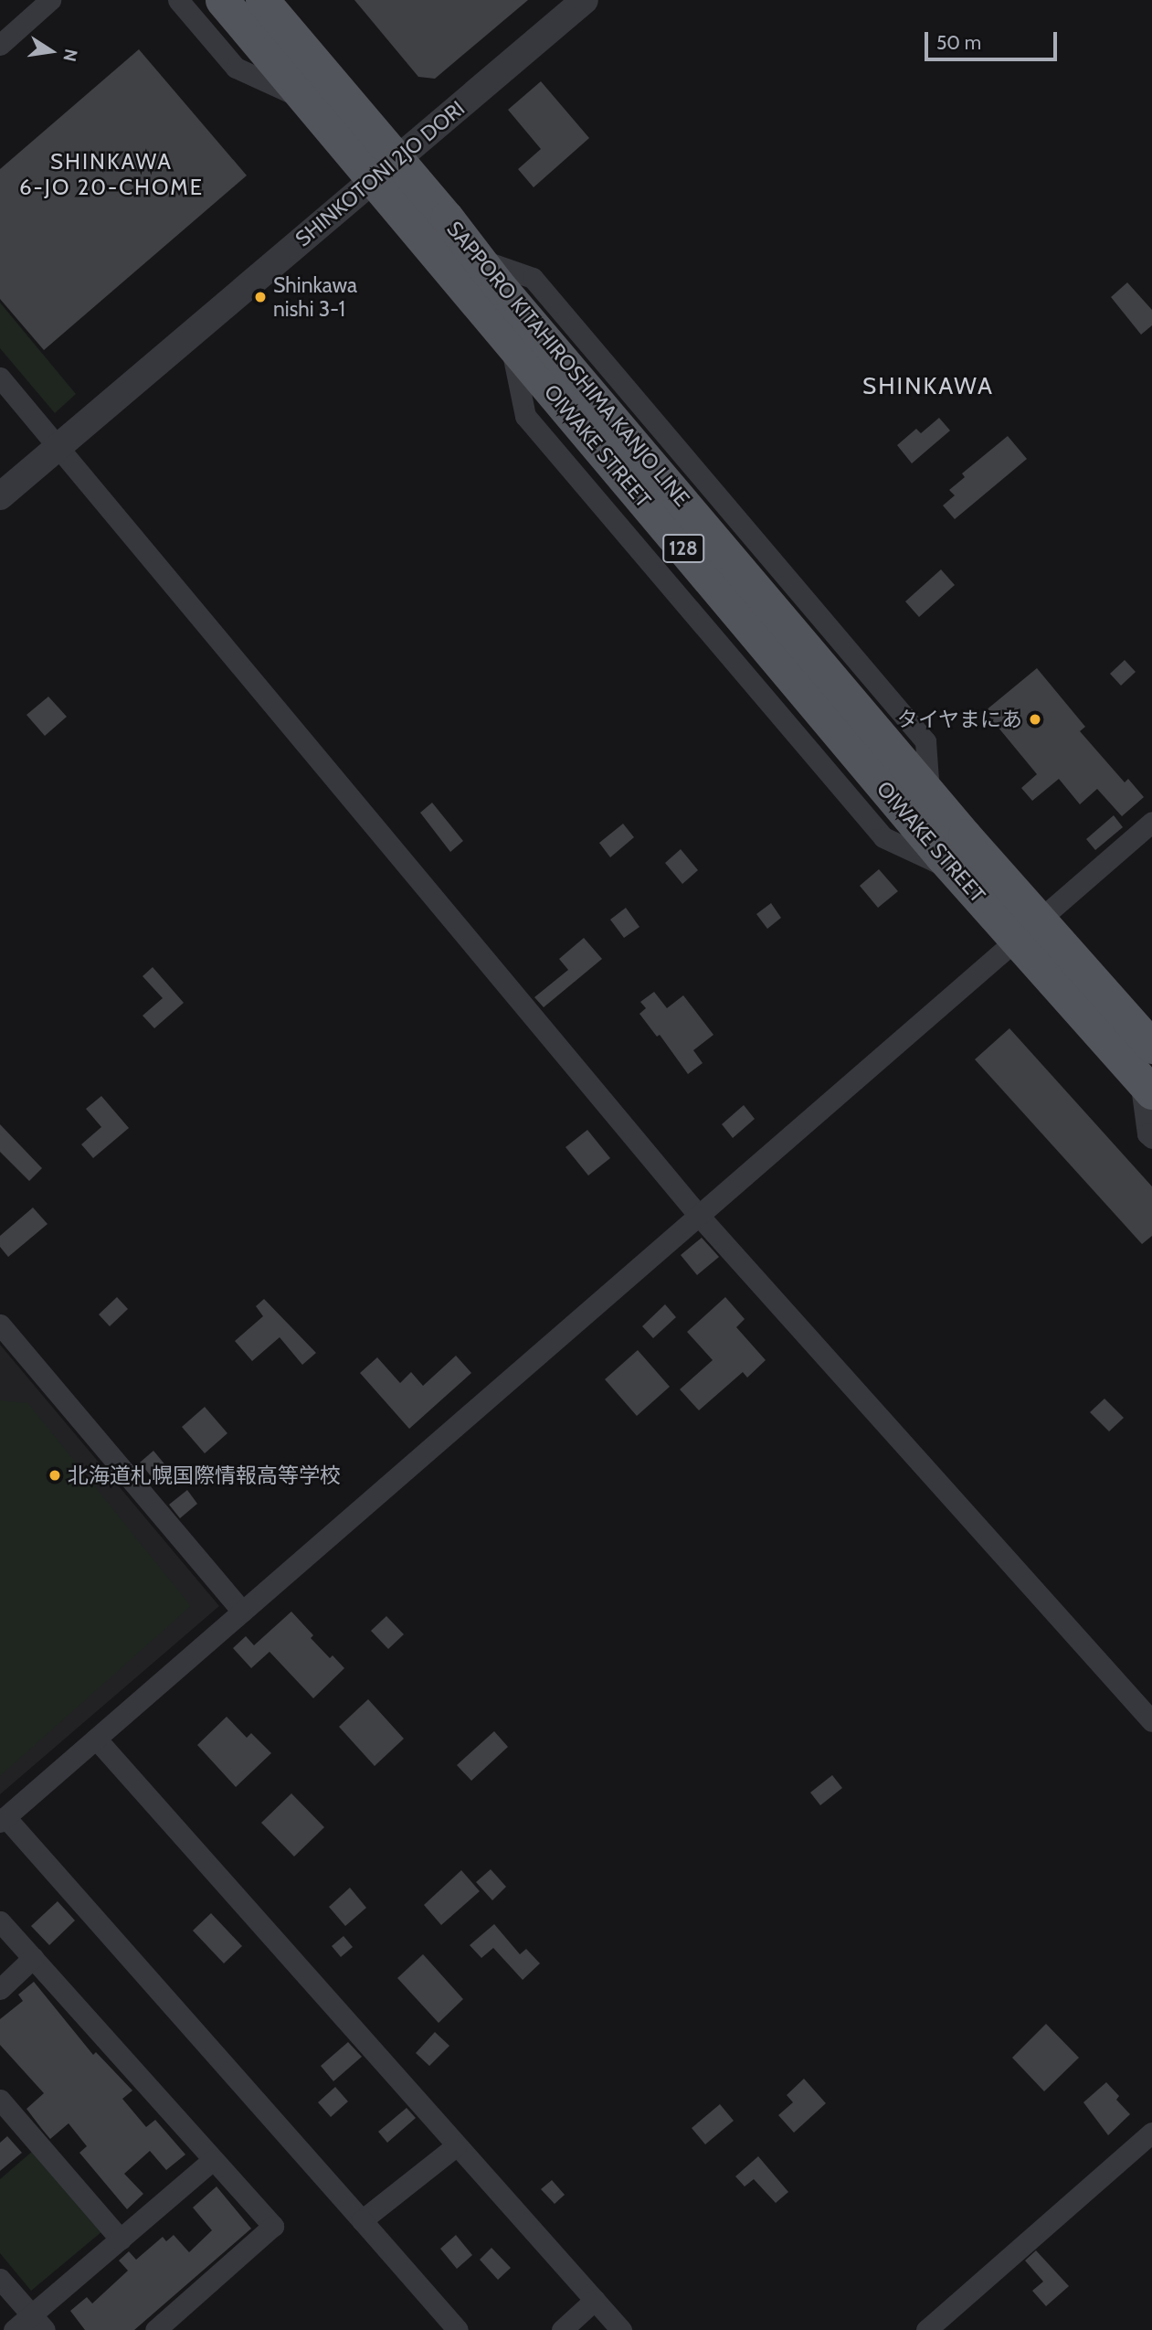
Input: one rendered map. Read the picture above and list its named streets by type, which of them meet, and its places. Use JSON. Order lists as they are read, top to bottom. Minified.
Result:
{"streets":{"main road":["SAPPORO KITAHIROSHIMA KANJO LINE","OIWAKE STREET","128"],"street":["SHINKOTONI 2JO DORI"]},"crossings":[["SHINKOTONI 2JO DORI","SAPPORO KITAHIROSHIMA KANJO LINE"],["SHINKOTONI 2JO DORI","OIWAKE STREET"],["SAPPORO KITAHIROSHIMA KANJO LINE","OIWAKE STREET"]],"districts":["SHINKAWA 6-JO 20-CHOME","SHINKAWA"],"places":["Shinkawa nishi 3-1","タイヤまにあ","北海道札幌国際情報高等学校"],"scale_bar":"50 m","north":"right"}
